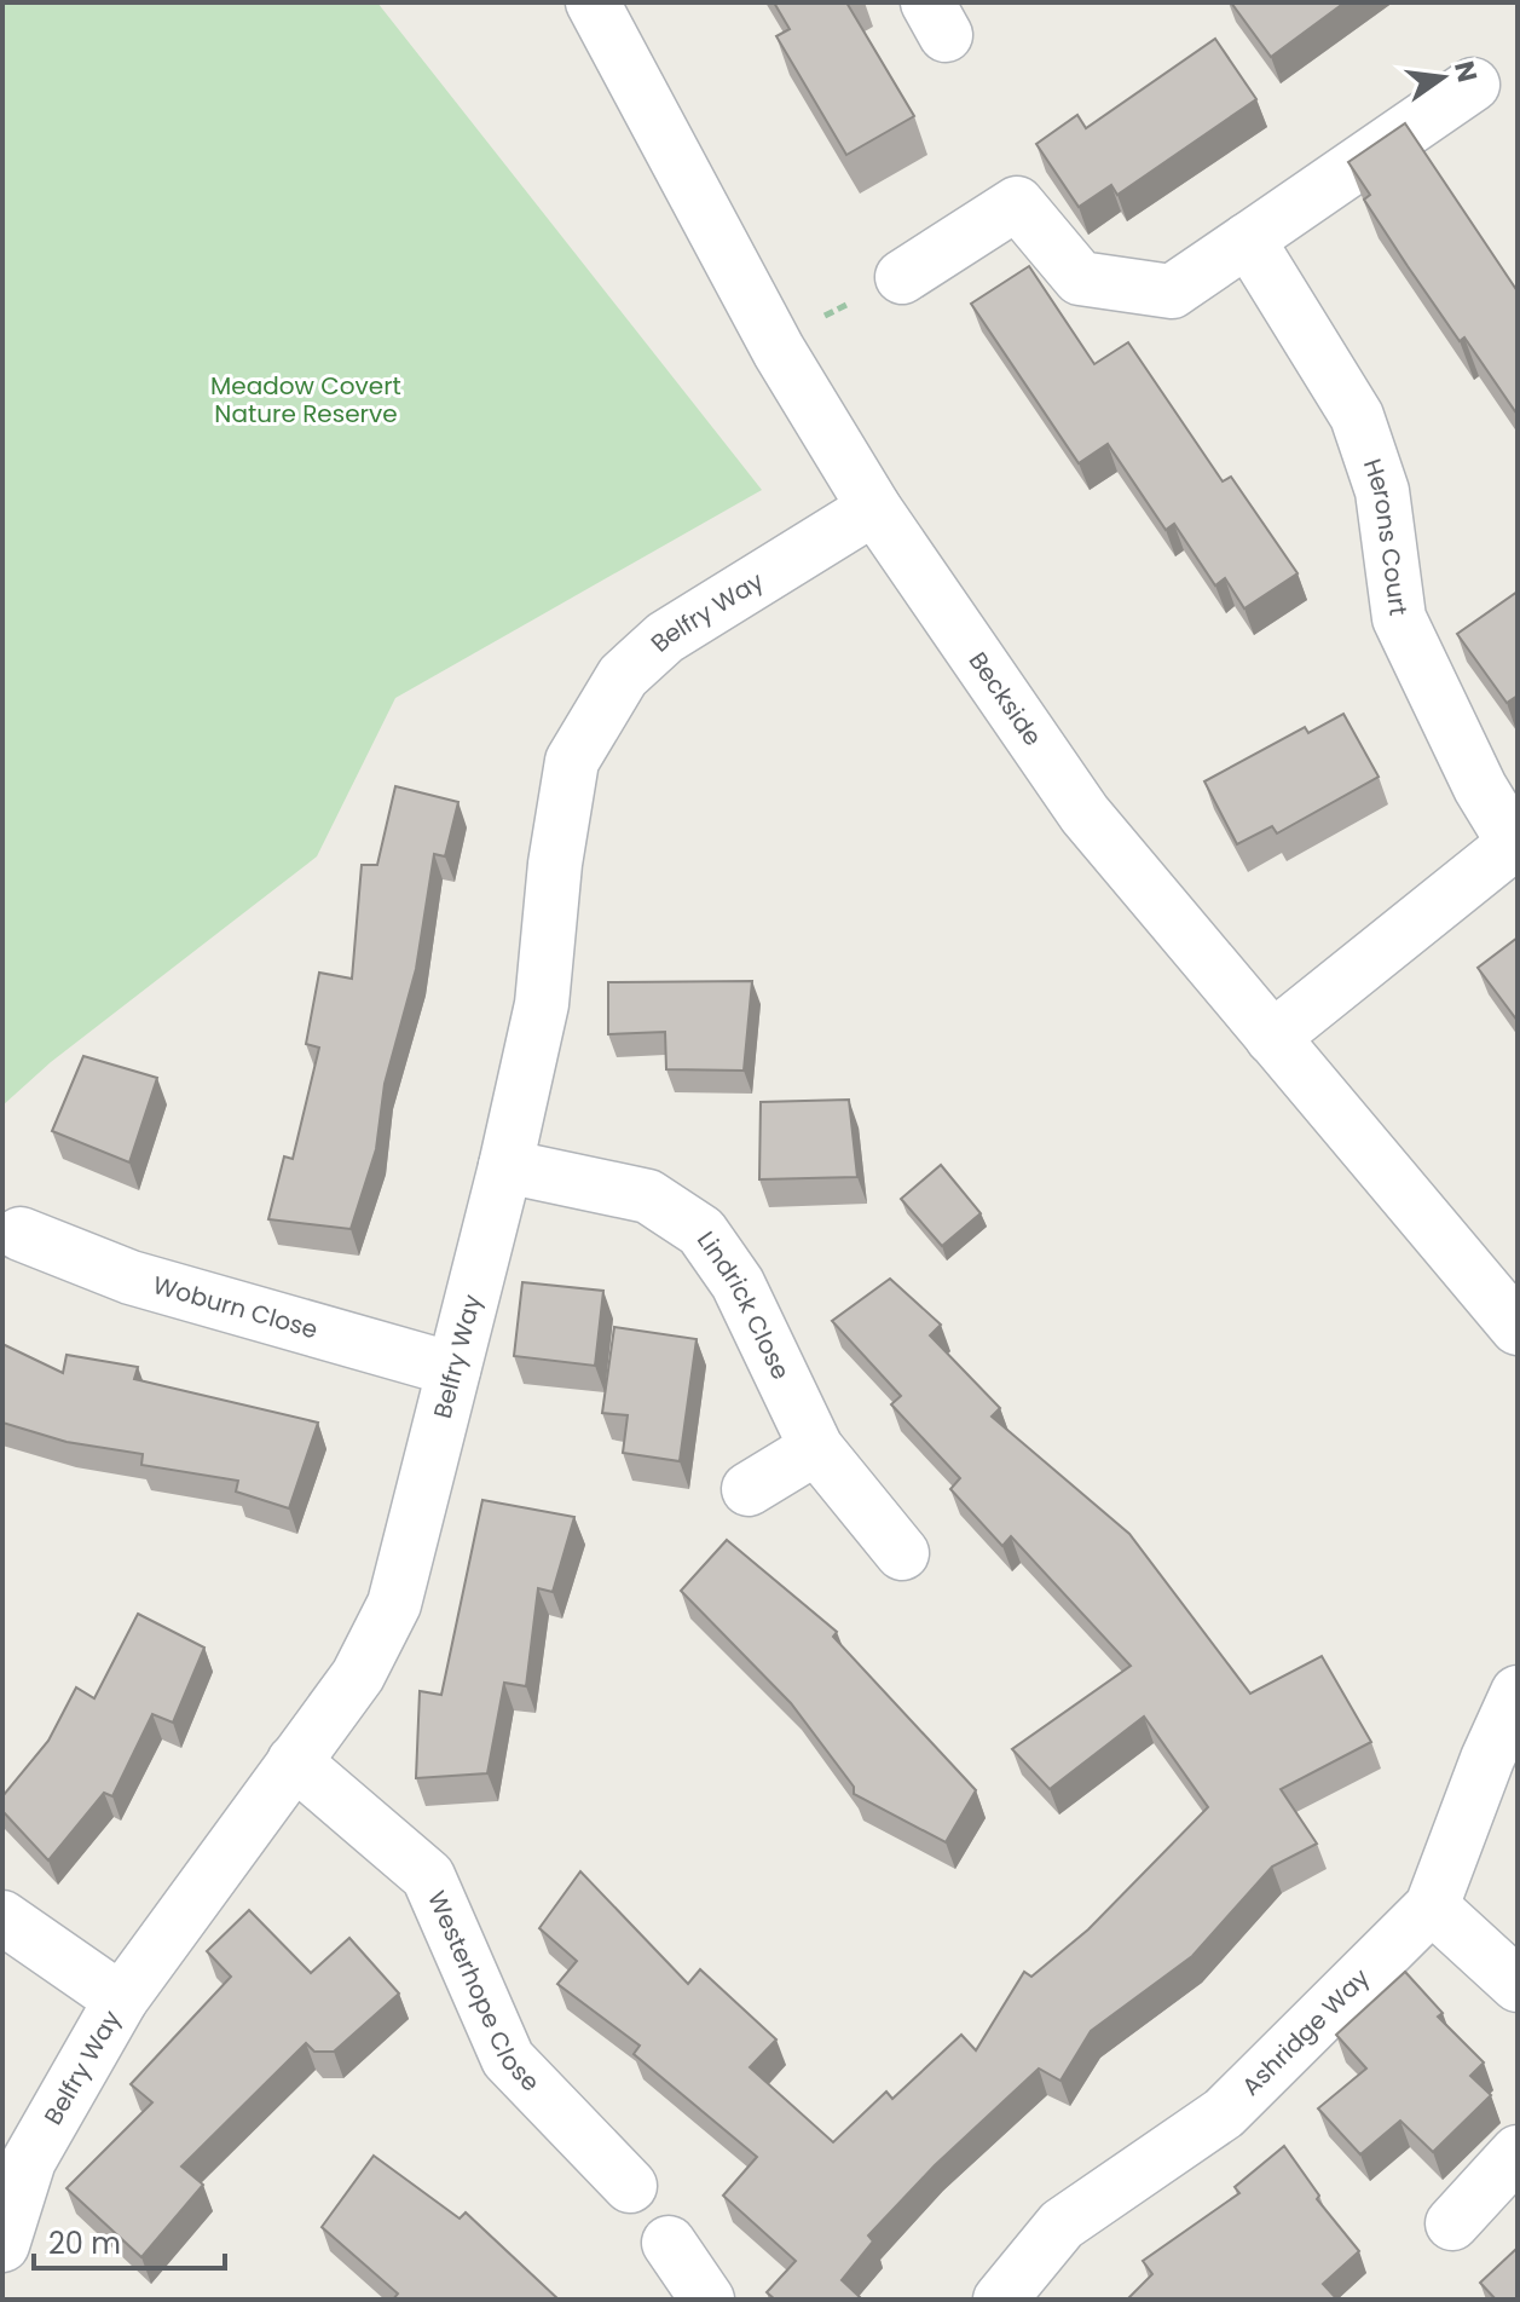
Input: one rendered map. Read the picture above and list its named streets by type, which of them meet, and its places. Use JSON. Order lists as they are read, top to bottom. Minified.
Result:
{"streets":{"street":["Herons Court","Belfry Way","Beckside","Woburn Close","Lindrick Close","Westerhope Close","Ashridge Way"]},"crossings":[["Herons Court","Beckside"],["Belfry Way","Beckside"],["Belfry Way","Woburn Close"],["Belfry Way","Lindrick Close"],["Belfry Way","Westerhope Close"]],"parks":["Meadow Covert Nature Reserve"],"scale_bar":"20 m","north":"right"}
